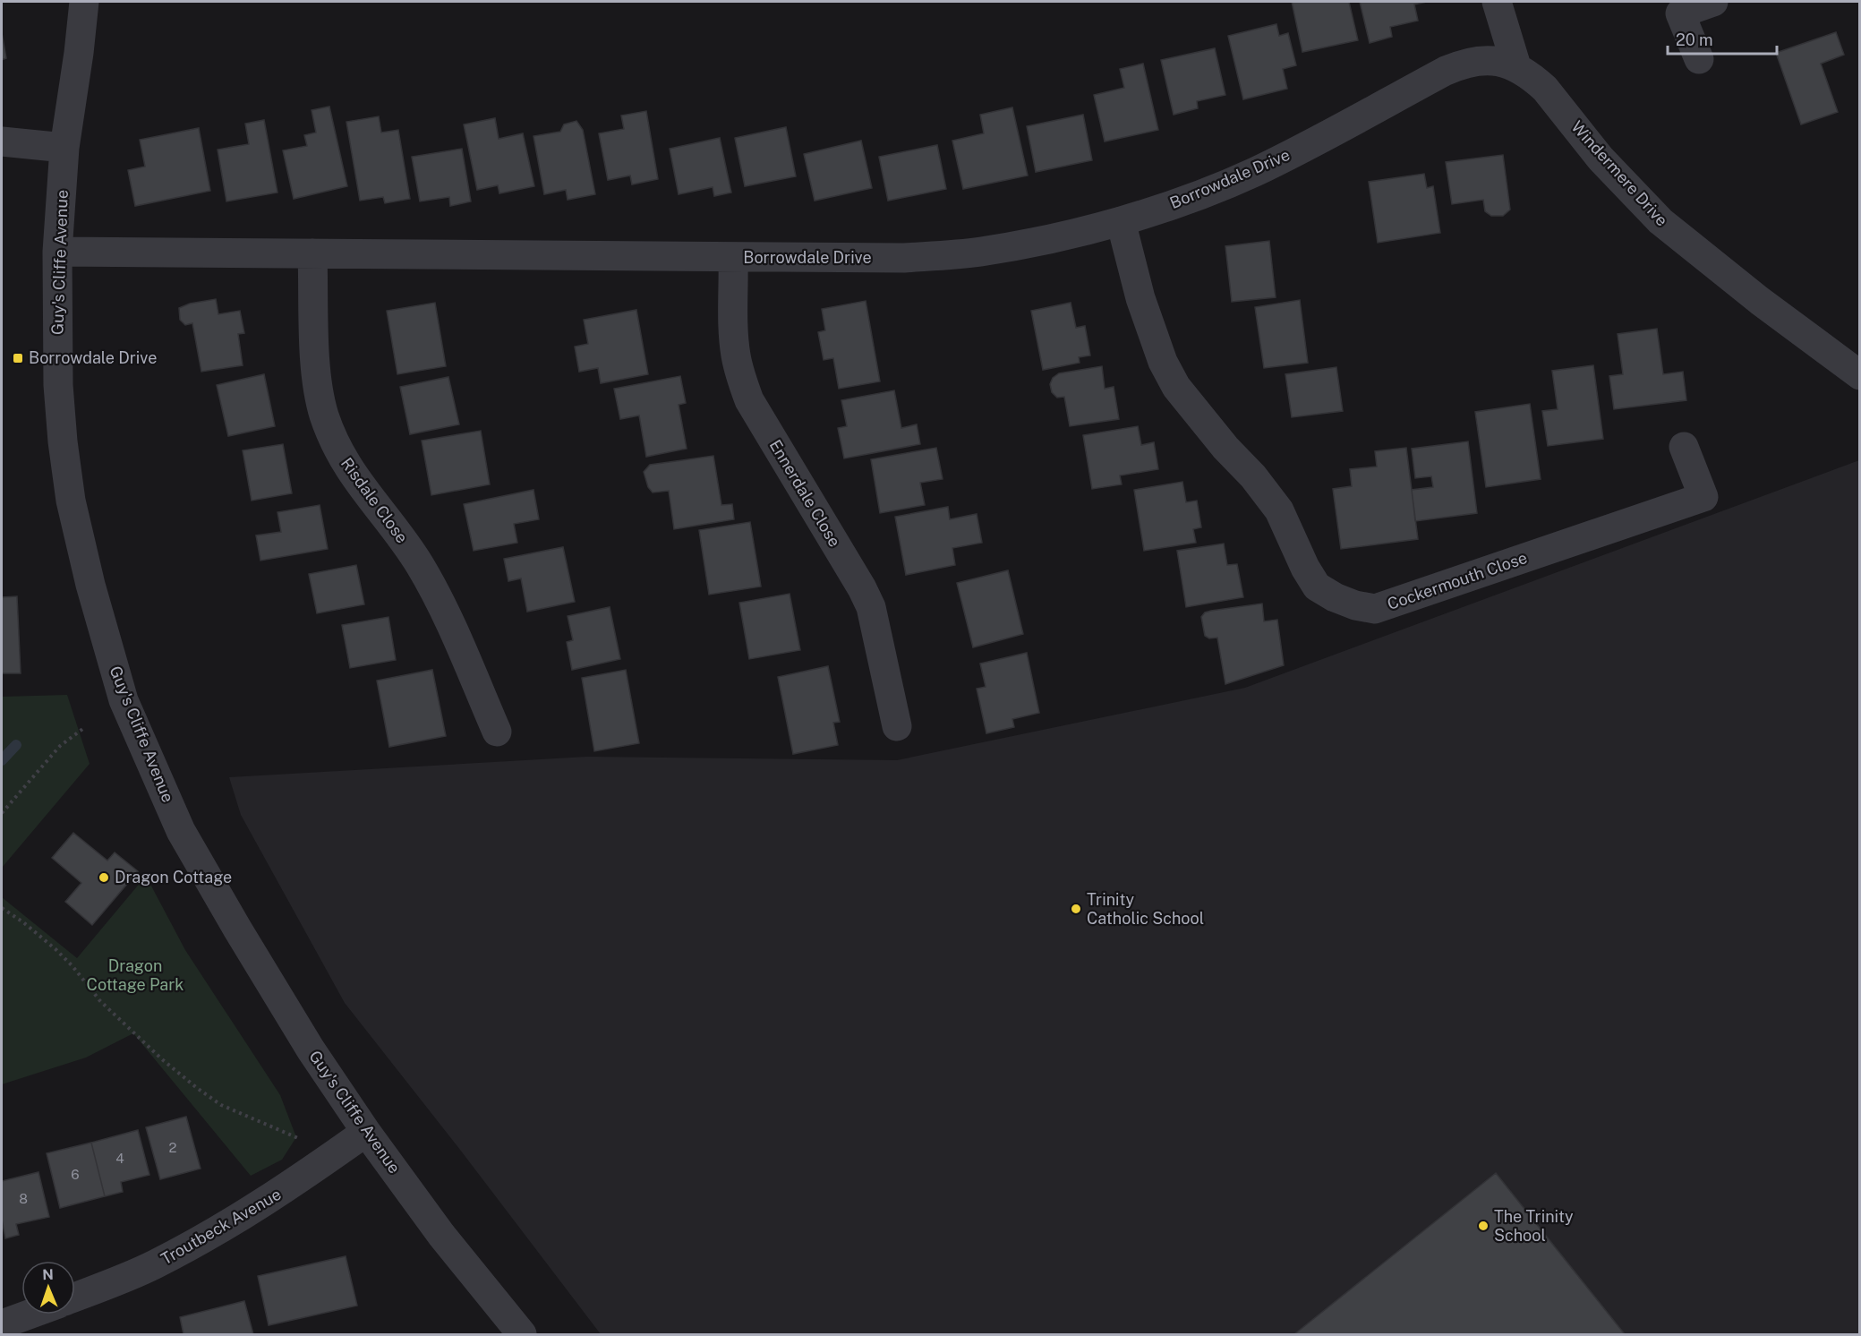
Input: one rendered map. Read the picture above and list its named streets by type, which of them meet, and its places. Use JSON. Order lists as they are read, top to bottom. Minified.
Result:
{"streets":{"street":["Windermere Drive","Borrowdale Drive","Guy's Cliffe Avenue","Ennerdale Close","Risdale Close","Cockermouth Close","Troutbeck Avenue"]},"crossings":[["Windermere Drive","Borrowdale Drive"],["Borrowdale Drive","Guy's Cliffe Avenue"],["Borrowdale Drive","Ennerdale Close"],["Borrowdale Drive","Risdale Close"],["Borrowdale Drive","Cockermouth Close"],["Guy's Cliffe Avenue","Troutbeck Avenue"]],"parks":["Dragon Cottage Park"],"places":{"transit":["Borrowdale Drive"],"other":["Dragon Cottage","Trinity Catholic School","The Trinity School"]},"house_numbers":["2","4","6","8"],"scale_bar":"20 m","north":"top"}
